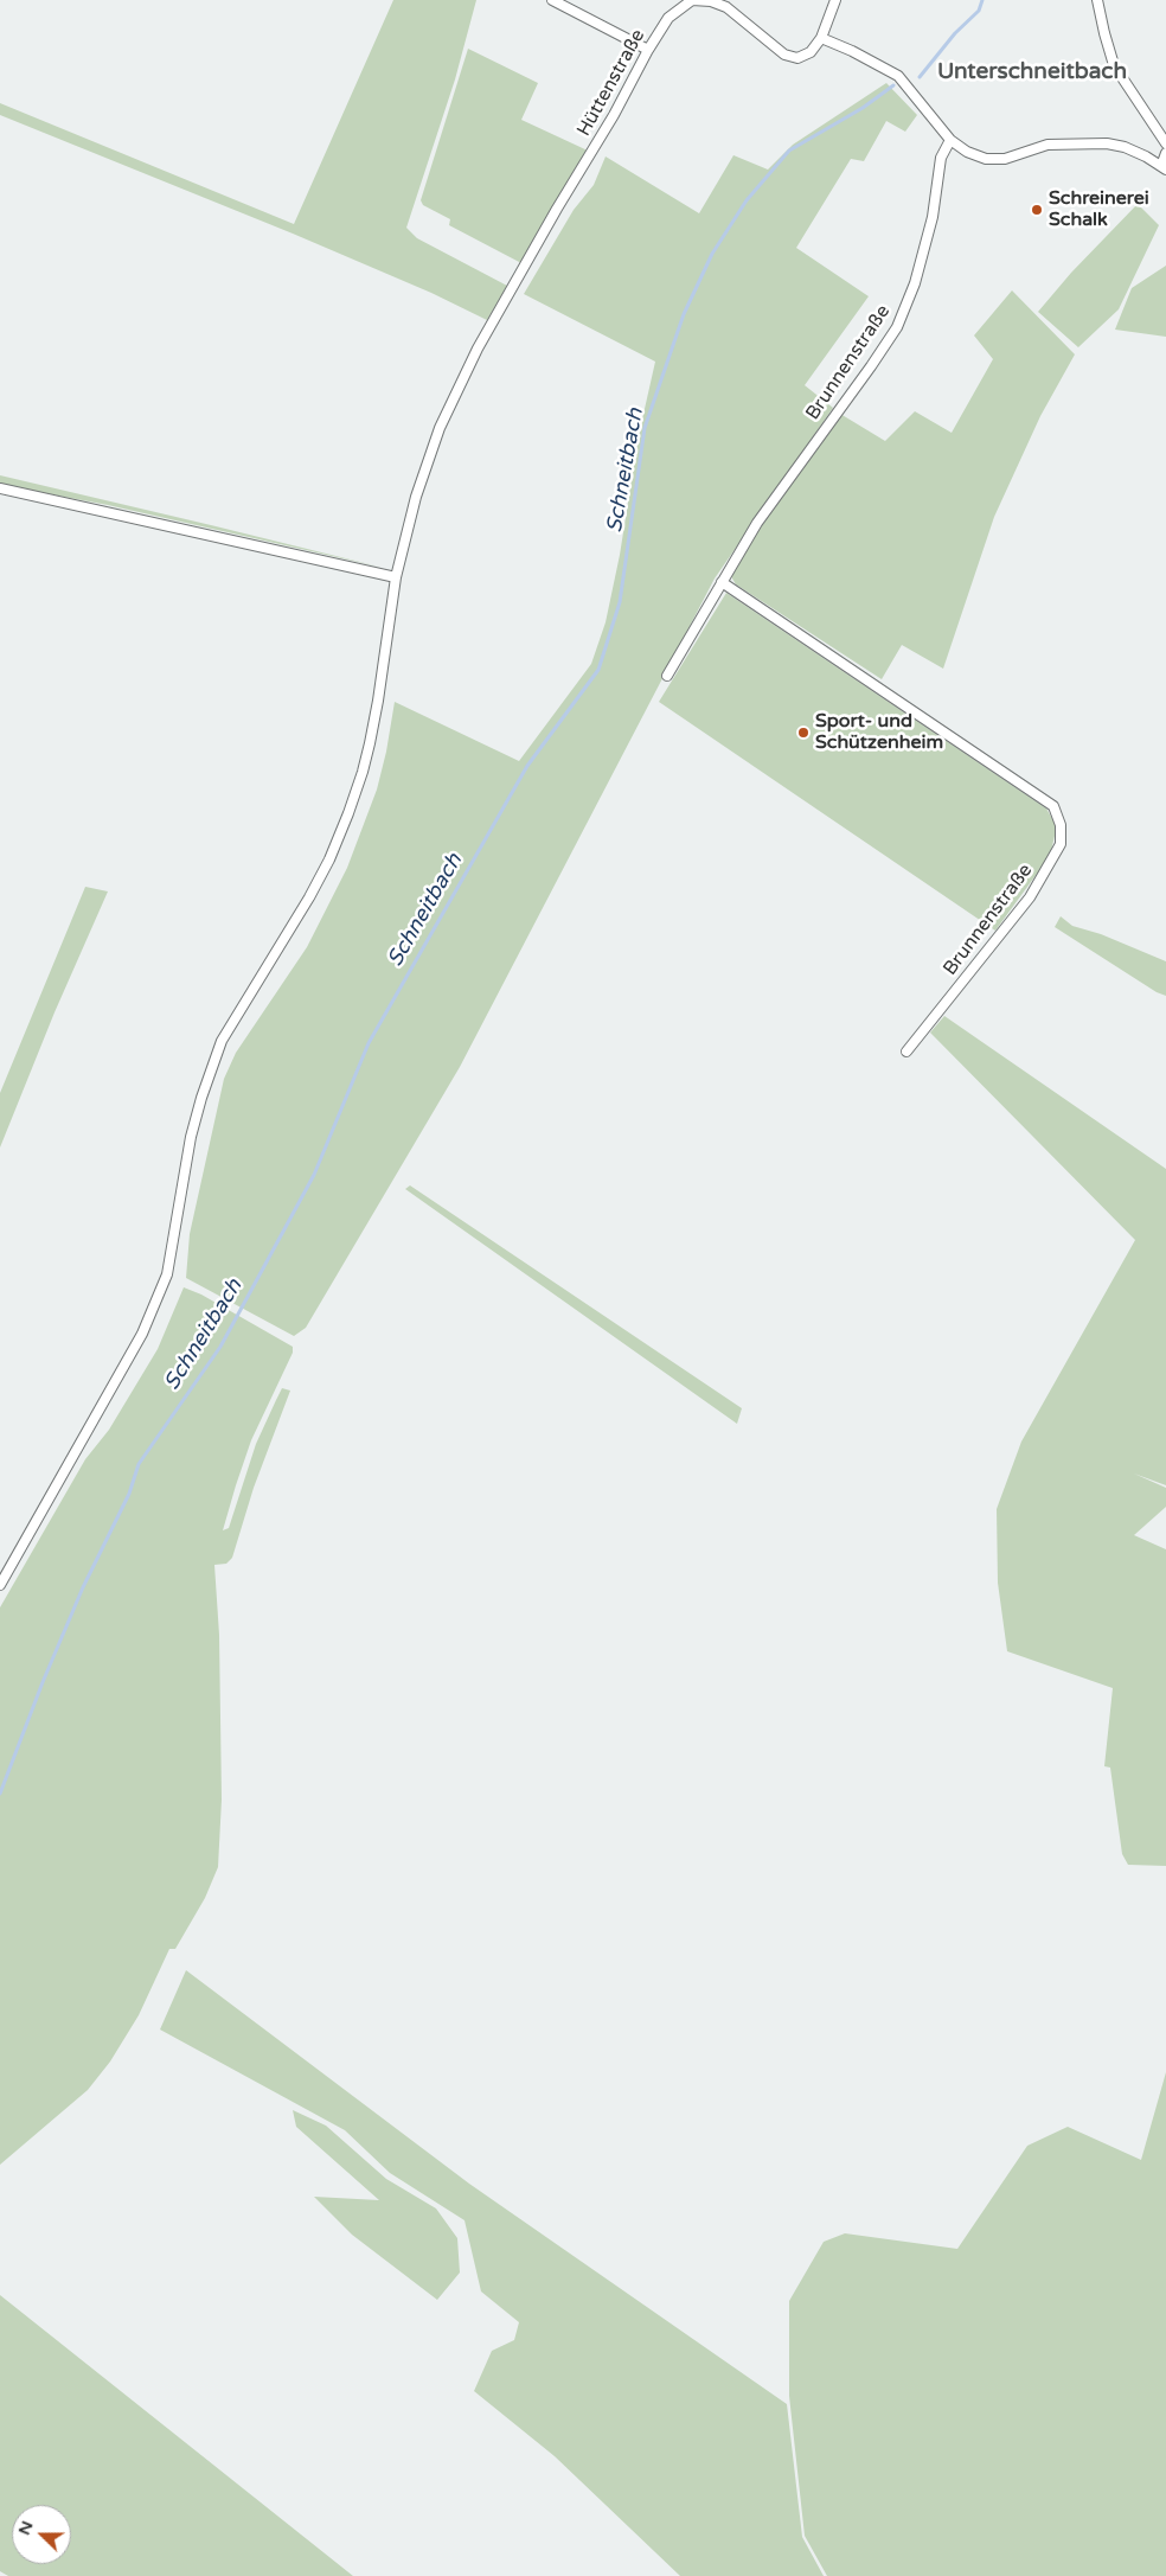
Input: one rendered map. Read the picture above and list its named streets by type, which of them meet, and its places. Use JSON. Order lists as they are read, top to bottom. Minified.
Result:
{"streets":{"street":["Hüttenstraße","Brunnenstraße"]},"districts":["Unterschneitbach"],"water":["Schneitbach"],"places":["Schreinerei Schalk","Sport- und Schützenheim"],"north":"left"}
